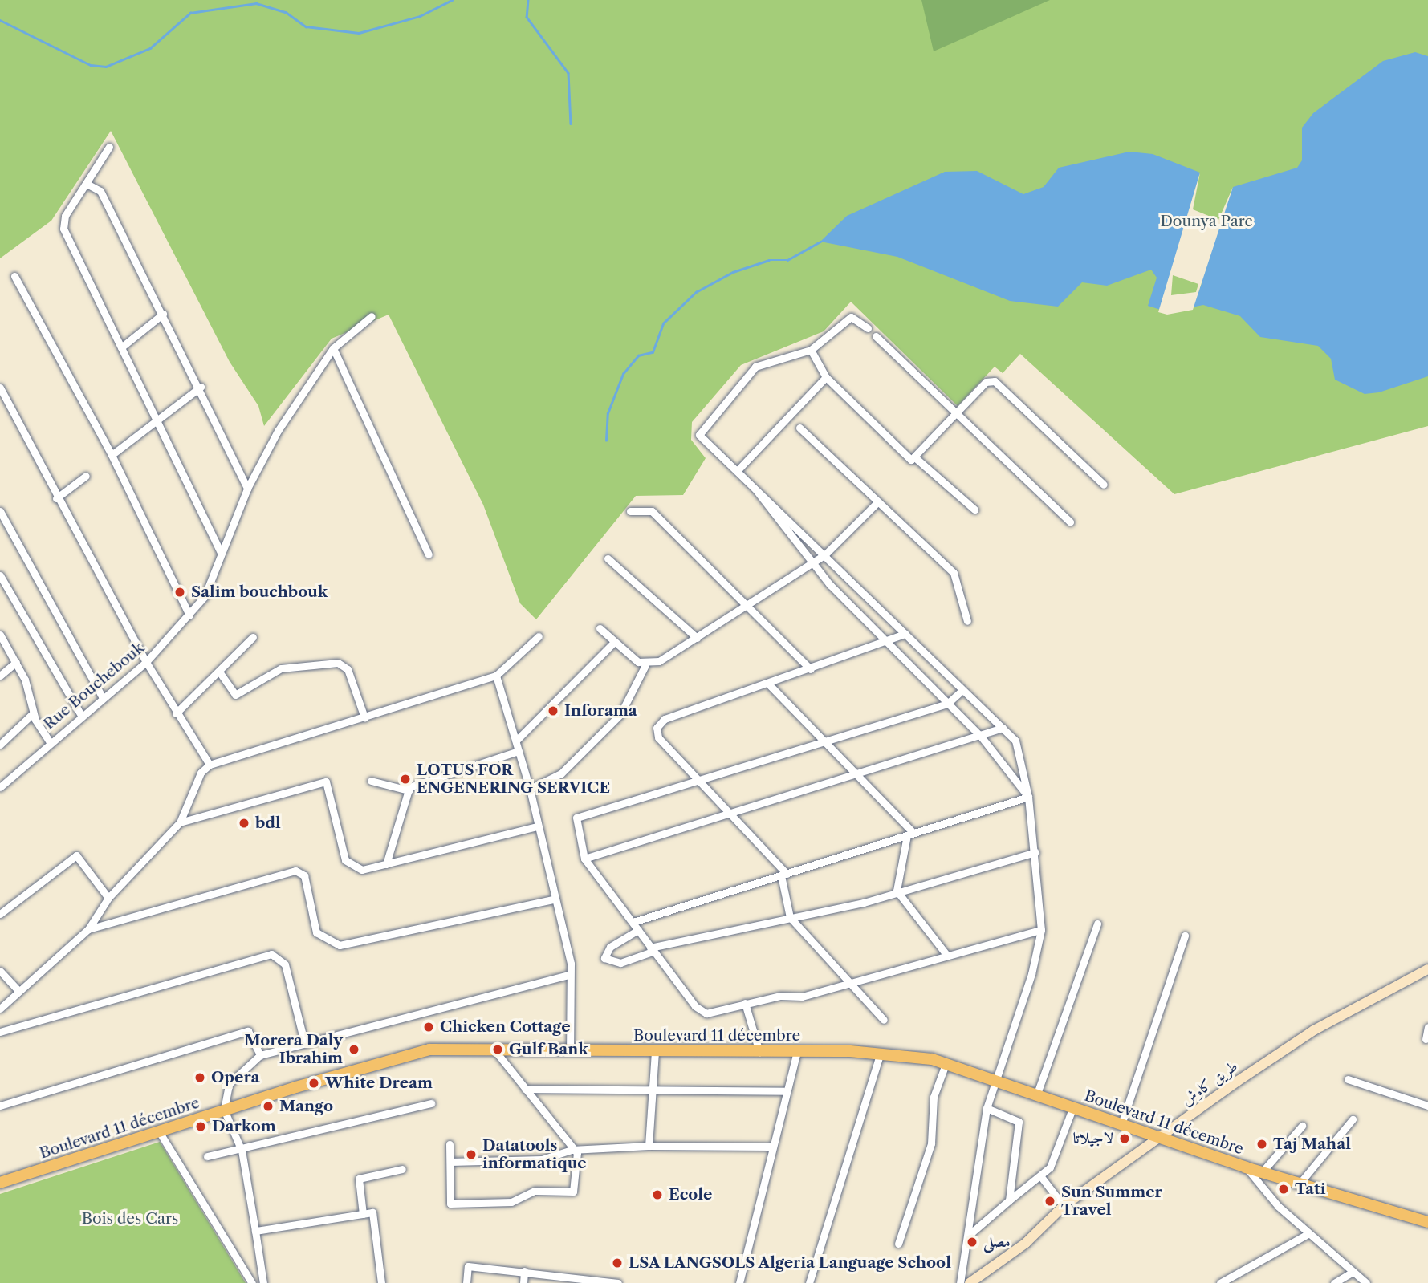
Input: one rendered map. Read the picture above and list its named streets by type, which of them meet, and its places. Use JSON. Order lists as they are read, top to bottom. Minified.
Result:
{"streets":{"main road":["Boulevard 11 décembre"],"street":["Rue Bouchebouk","طريق كاوش"]},"crossings":[["Boulevard 11 décembre","طريق كاوش"]],"parks":["Dounya Parc","Bois des Cars"],"places":["Salim bouchbouk","Inforama","LOTUS FOR ENGENERING SERVICE","bdl","Chicken Cottage","Morera Daly Ibrahim","Gulf Bank","Opera","White Dream","Mango","Darkom","لاجيلاتا","Taj Mahal","Datatools informatique","Tati","Ecole","Sun Summer Travel","مصلى","LSA LANGSOLS Algeria Language School"]}
